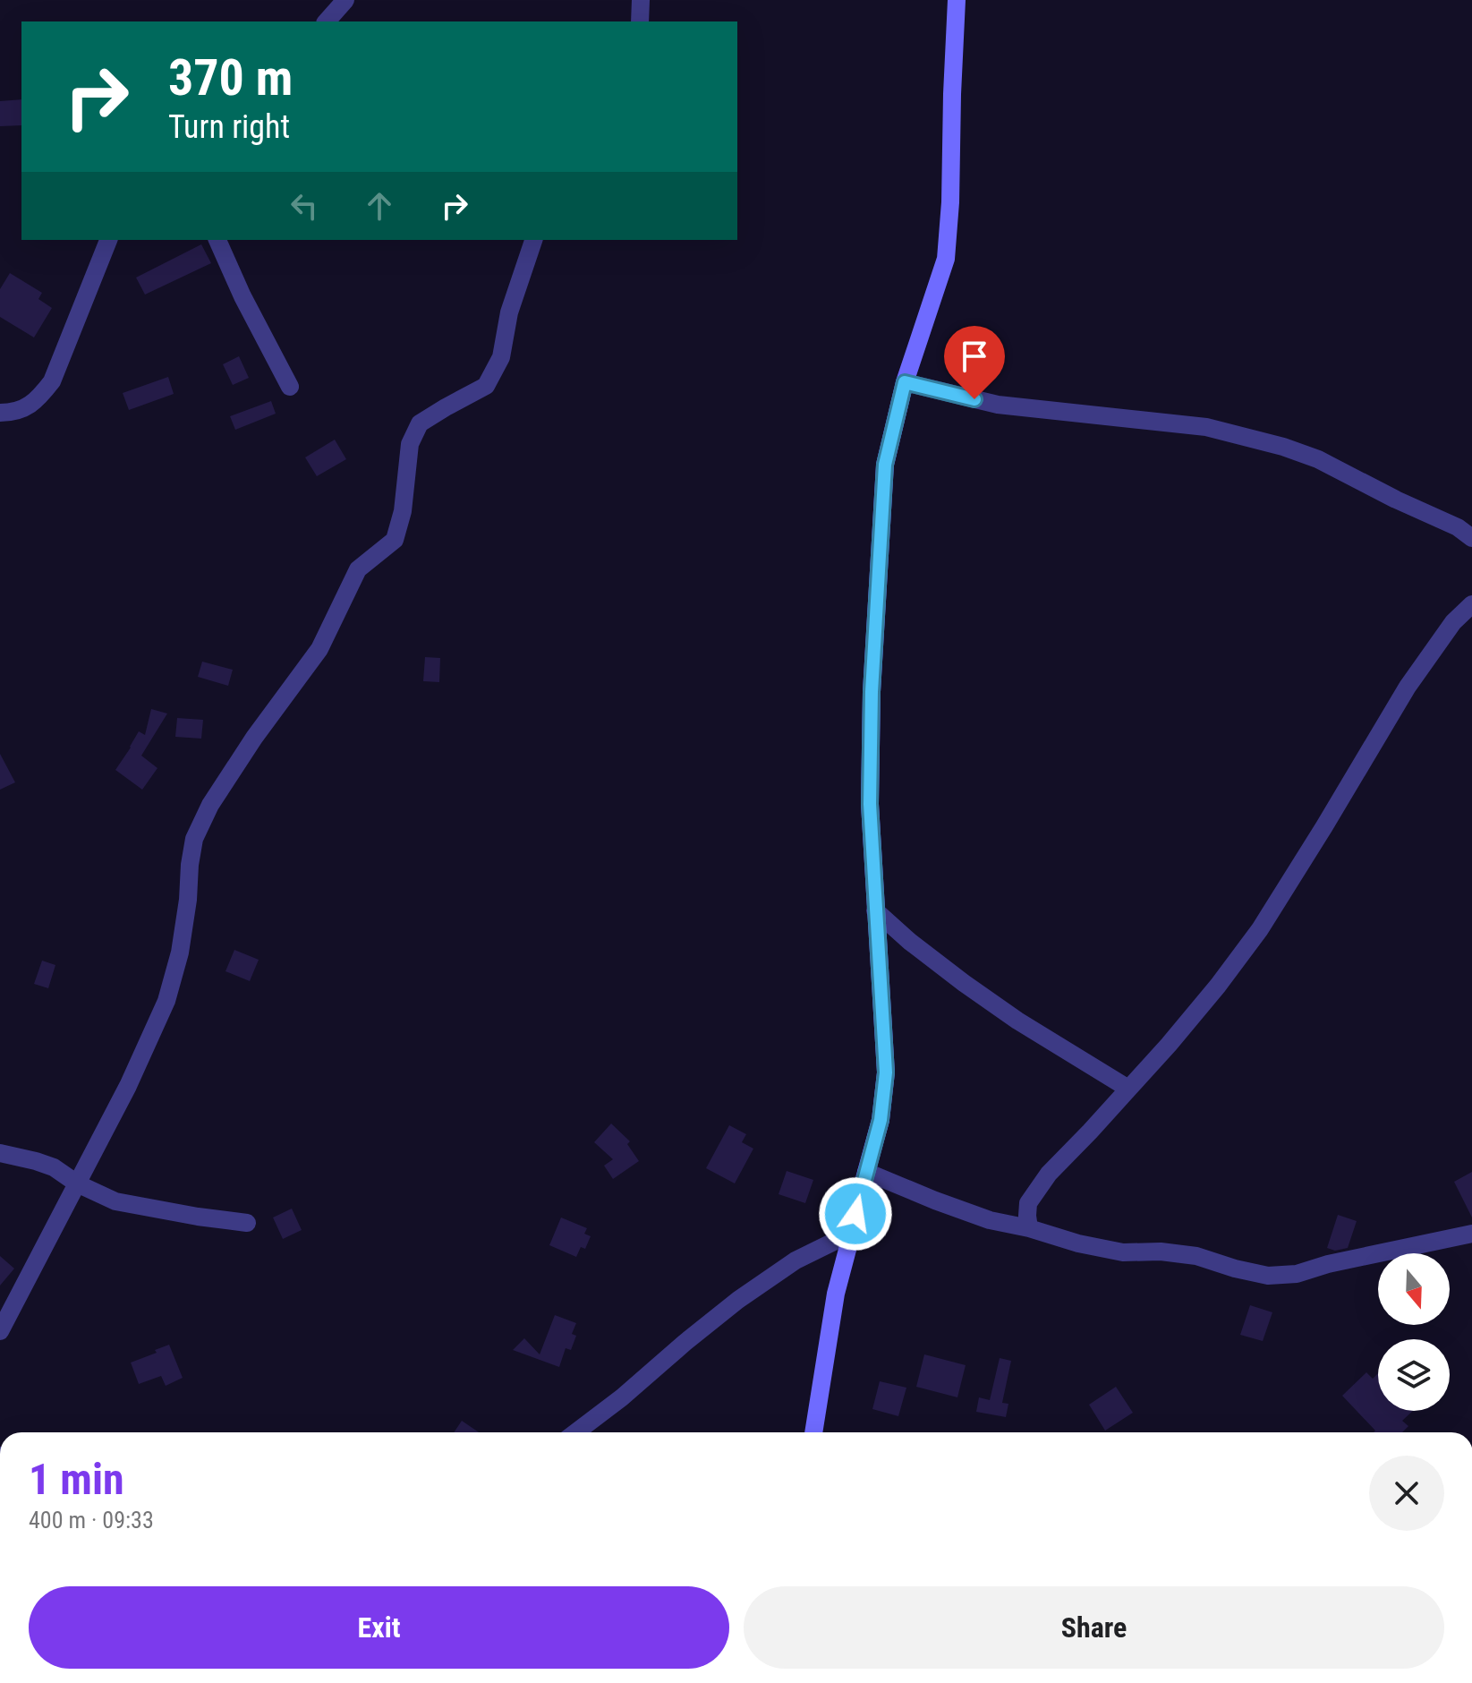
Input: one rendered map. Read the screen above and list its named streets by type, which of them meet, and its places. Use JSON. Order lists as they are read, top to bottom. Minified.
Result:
{"north":"bottom","page":{"turn":["370 m","Turn right"],"heading":["1 min","400 m · 09:33"],"buttons":["Exit","Share"]}}
